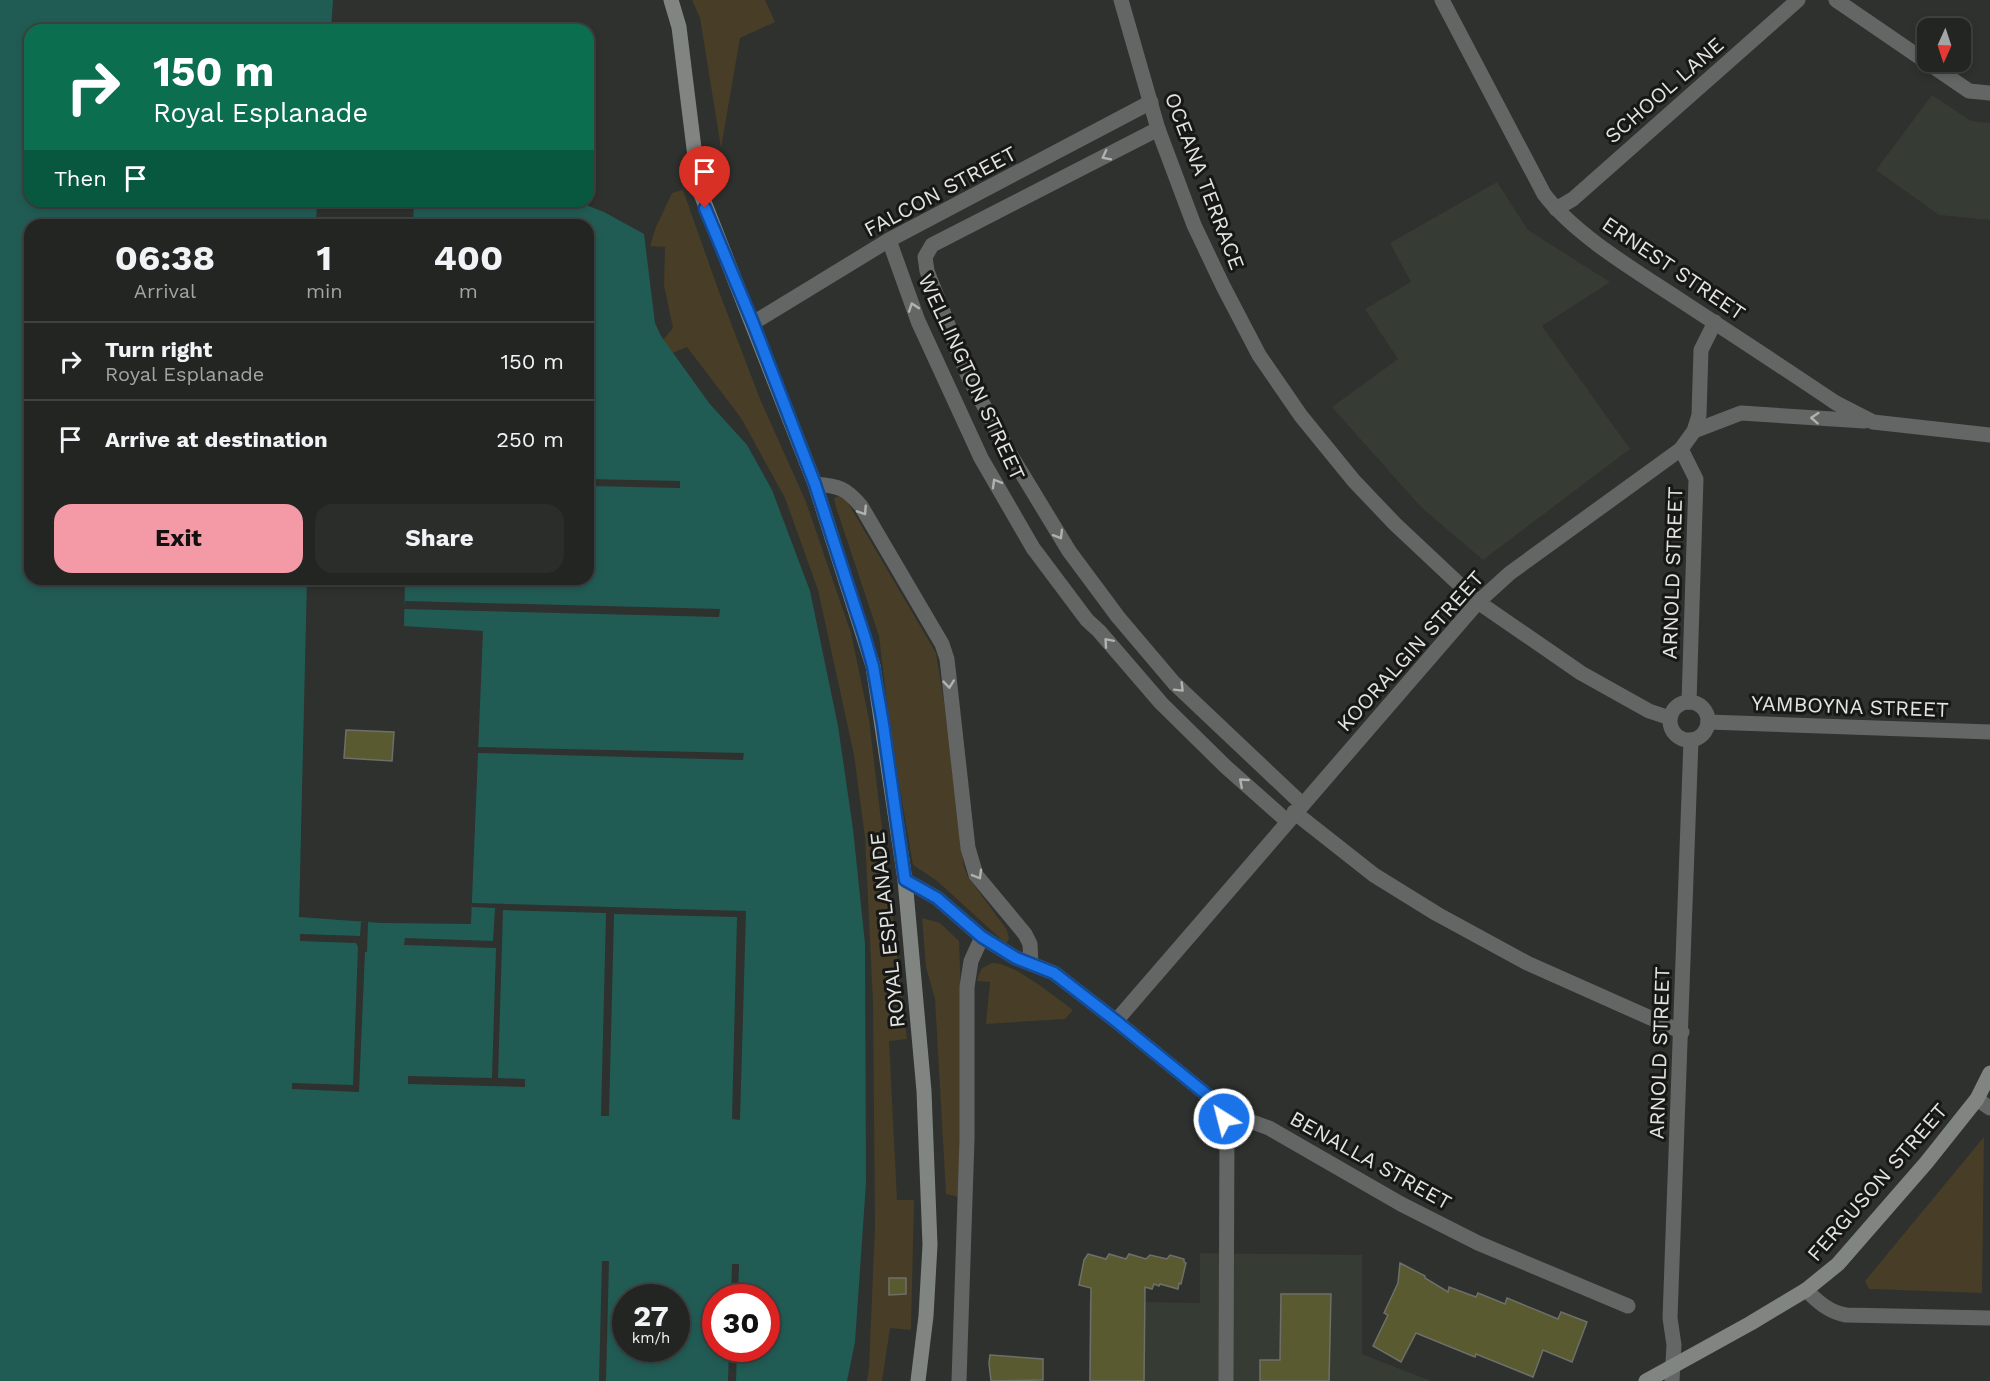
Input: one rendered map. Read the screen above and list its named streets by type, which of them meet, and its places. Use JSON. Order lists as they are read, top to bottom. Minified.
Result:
{"streets":{"street":["SCHOOL LANE","OCEANA TERRACE","FALCON STREET","ERNEST STREET","WELLINGTON STREET","ARNOLD STREET","KOORALGIN STREET","YAMBOYNA STREET","ROYAL ESPLANADE","BENALLA STREET","FERGUSON STREET"]},"crossings":[["SCHOOL LANE","ERNEST STREET"],["OCEANA TERRACE","FALCON STREET"],["OCEANA TERRACE","WELLINGTON STREET"],["OCEANA TERRACE","ARNOLD STREET"],["OCEANA TERRACE","KOORALGIN STREET"],["OCEANA TERRACE","YAMBOYNA STREET"],["FALCON STREET","WELLINGTON STREET"],["FALCON STREET","ROYAL ESPLANADE"],["ERNEST STREET","KOORALGIN STREET"],["WELLINGTON STREET","ARNOLD STREET"],["WELLINGTON STREET","KOORALGIN STREET"],["ARNOLD STREET","KOORALGIN STREET"],["ARNOLD STREET","YAMBOYNA STREET"],["ARNOLD STREET","FERGUSON STREET"],["KOORALGIN STREET","BENALLA STREET"],["ROYAL ESPLANADE","BENALLA STREET"]],"north":"bottom","page":{"turn":["150 m","Royal Esplanade"],"then":"Then","eta":["06:38","Arrival","1","min","400","m"],"list":[{"name":"Turn right","note":"Royal Esplanade","value":"150 m"},{"name":"Arrive at destination","value":"250 m"}],"buttons":["Exit","Share"],"speed":"27 km/h","limit":"30"}}
